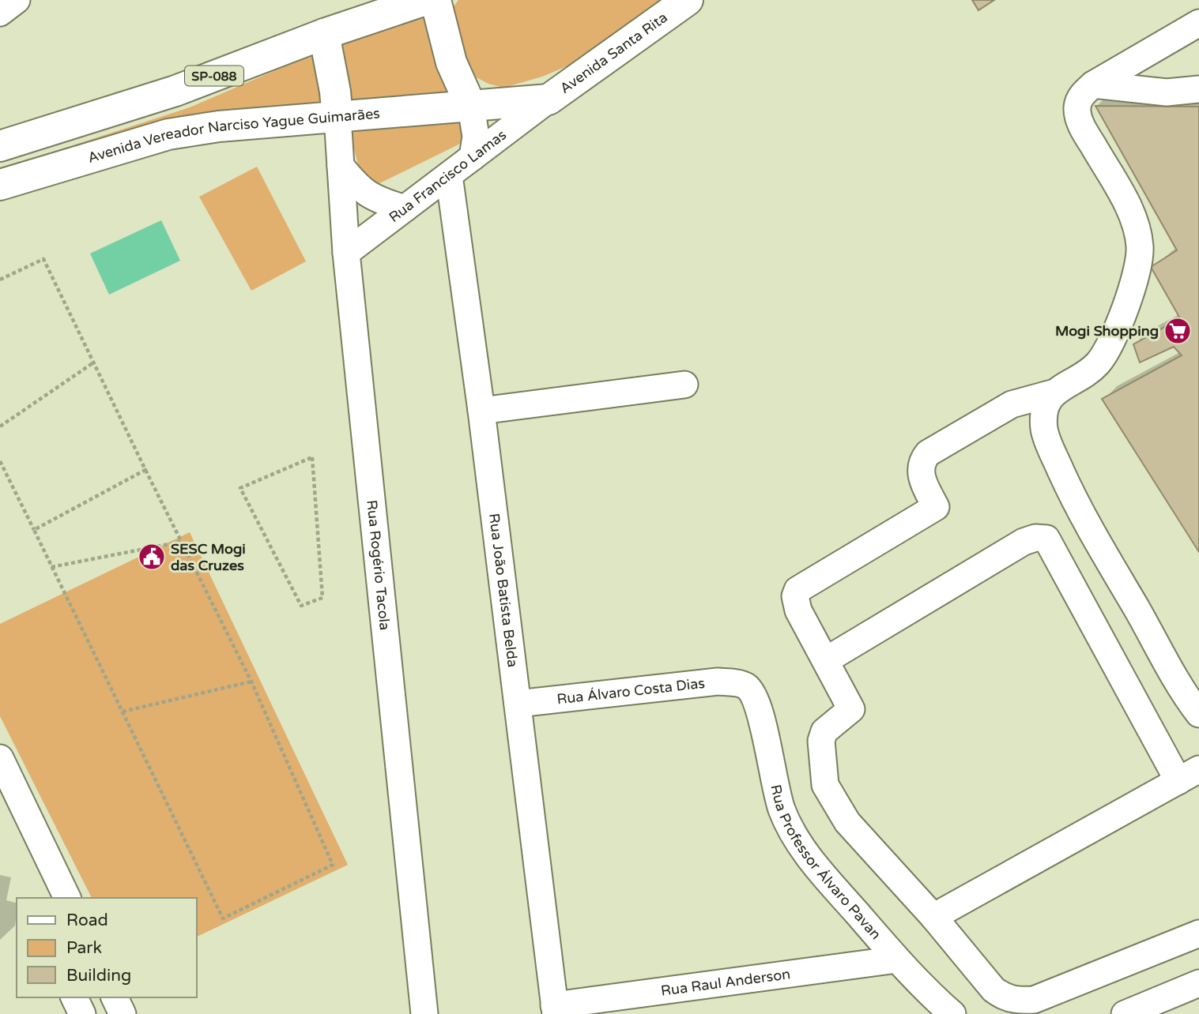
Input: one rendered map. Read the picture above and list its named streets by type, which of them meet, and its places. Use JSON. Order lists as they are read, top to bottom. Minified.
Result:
{"streets":{"main road":["Avenida Santa Rita","SP-088","Avenida Vereador Narciso Yague Guimarães"],"street":["Rua Francisco Lamas","Rua Rogério Tacola","Rua João Batista Belda","Rua Álvaro Costa Dias","Rua Professor Álvaro Pavan","Rua Raul Anderson"]},"crossings":[["Avenida Santa Rita","Avenida Vereador Narciso Yague Guimarães"],["Avenida Santa Rita","Rua Francisco Lamas"],["Avenida Vereador Narciso Yague Guimarães","Rua Rogério Tacola"],["Rua Francisco Lamas","Rua Rogério Tacola"],["Rua Francisco Lamas","Rua João Batista Belda"],["Rua João Batista Belda","Rua Álvaro Costa Dias"],["Rua João Batista Belda","Rua Raul Anderson"],["Rua Álvaro Costa Dias","Rua Professor Álvaro Pavan"],["Rua Professor Álvaro Pavan","Rua Raul Anderson"]],"places":{"supermarket":["Mogi Shopping"],"public building":["SESC Mogi das Cruzes"]},"legend":["Road","Park","Building"]}
